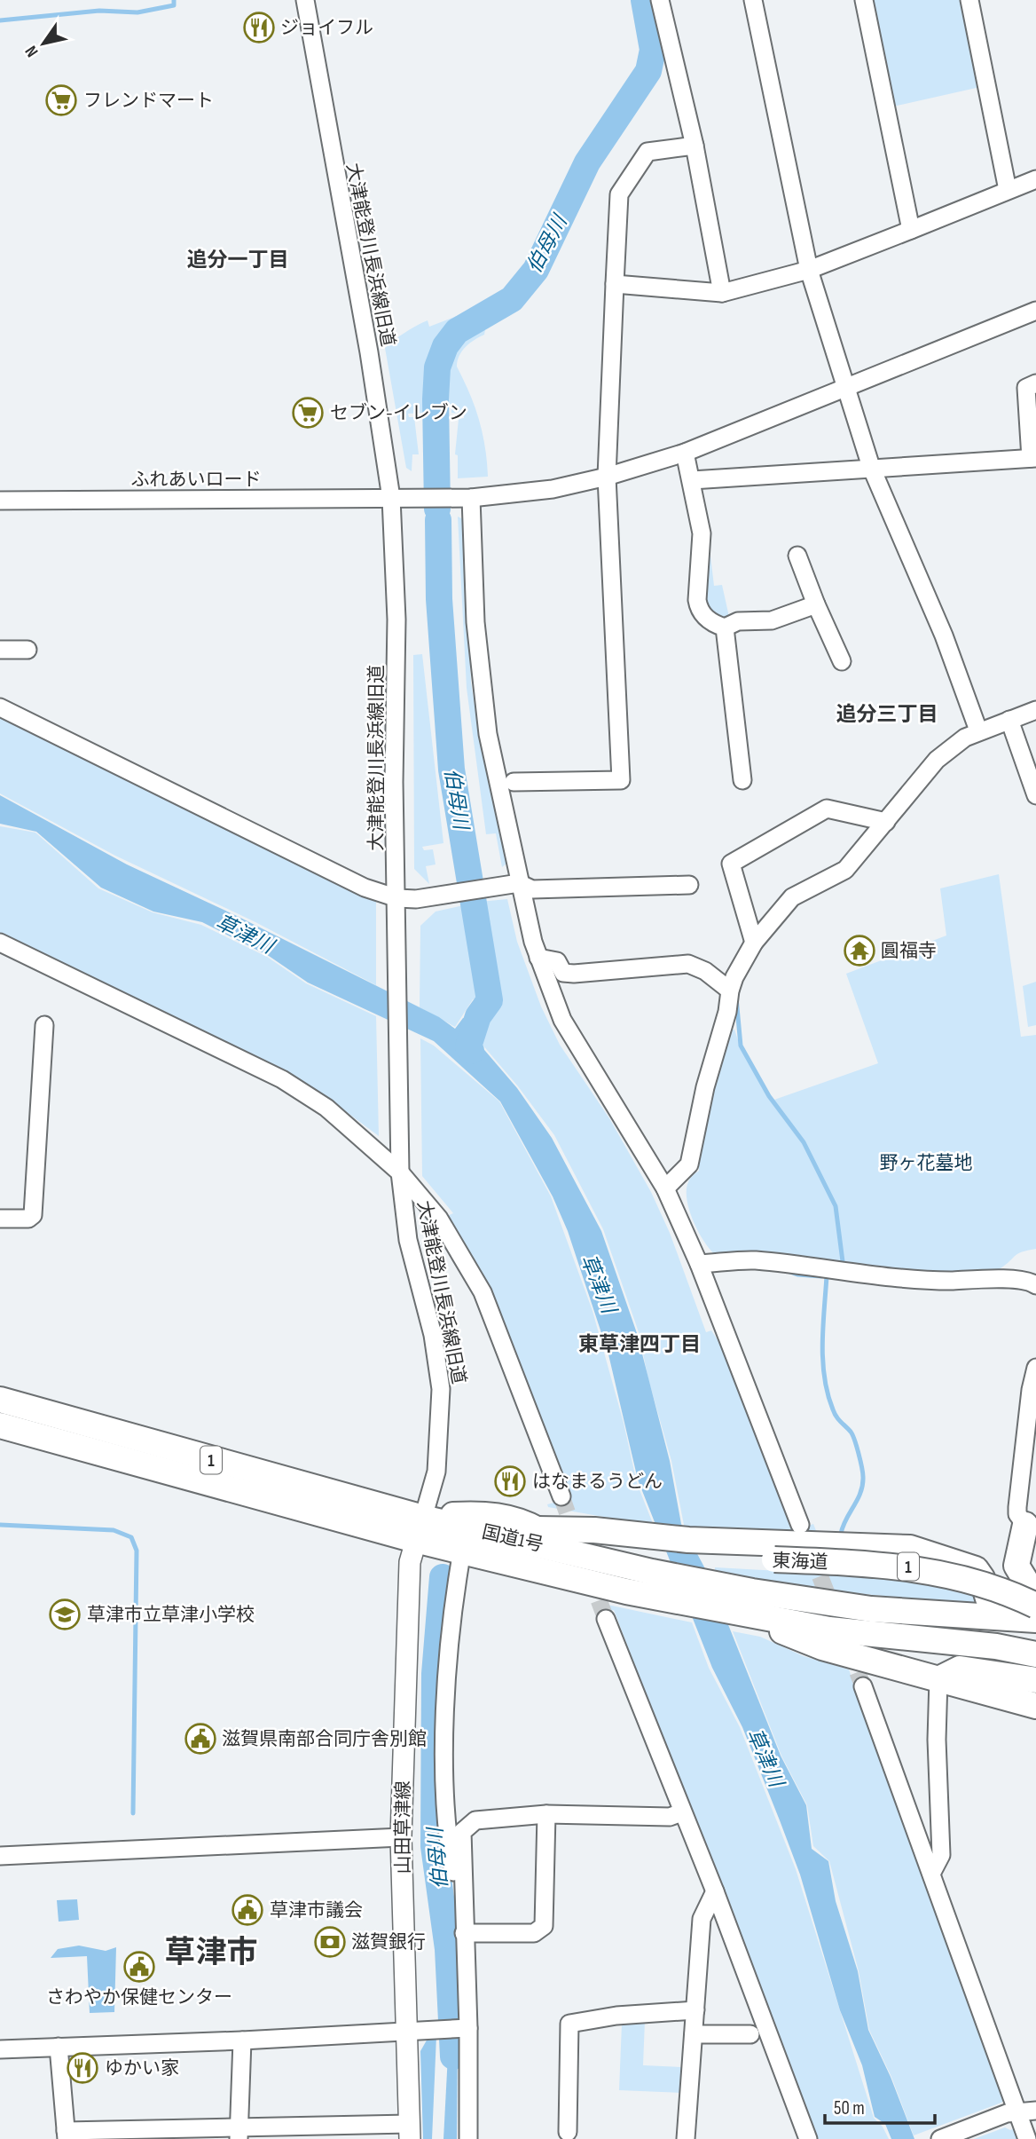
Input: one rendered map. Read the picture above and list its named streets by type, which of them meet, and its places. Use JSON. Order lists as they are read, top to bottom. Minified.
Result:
{"streets":{"highway":["1","国道1号","東海道"],"main road":["山田草津線"],"street":["大津能登川長浜線旧道","ふれあいロード"]},"crossings":[["大津能登川長浜線旧道","ふれあいロード"],["大津能登川長浜線旧道","国道1号"],["大津能登川長浜線旧道","山田草津線"],["1","国道1号"],["1","東海道"],["国道1号","東海道"],["国道1号","山田草津線"]],"districts":["追分一丁目","追分三丁目","東草津四丁目","草津市"],"water":["伯母川","草津川"],"parks":["野ヶ花墓地"],"places":{"restaurant":["ジョイフル","はなまるうどん","ゆかい家"],"supermarket":["フレンドマート","セブン-イレブン"],"temple":["圓福寺"],"school or university":["草津市立草津小学校"],"public building":["滋賀県南部合同庁舎別館","草津市議会","さわやか保健センター"],"bank":["滋賀銀行"]},"scale_bar":"50 m","north":"bottom left"}
